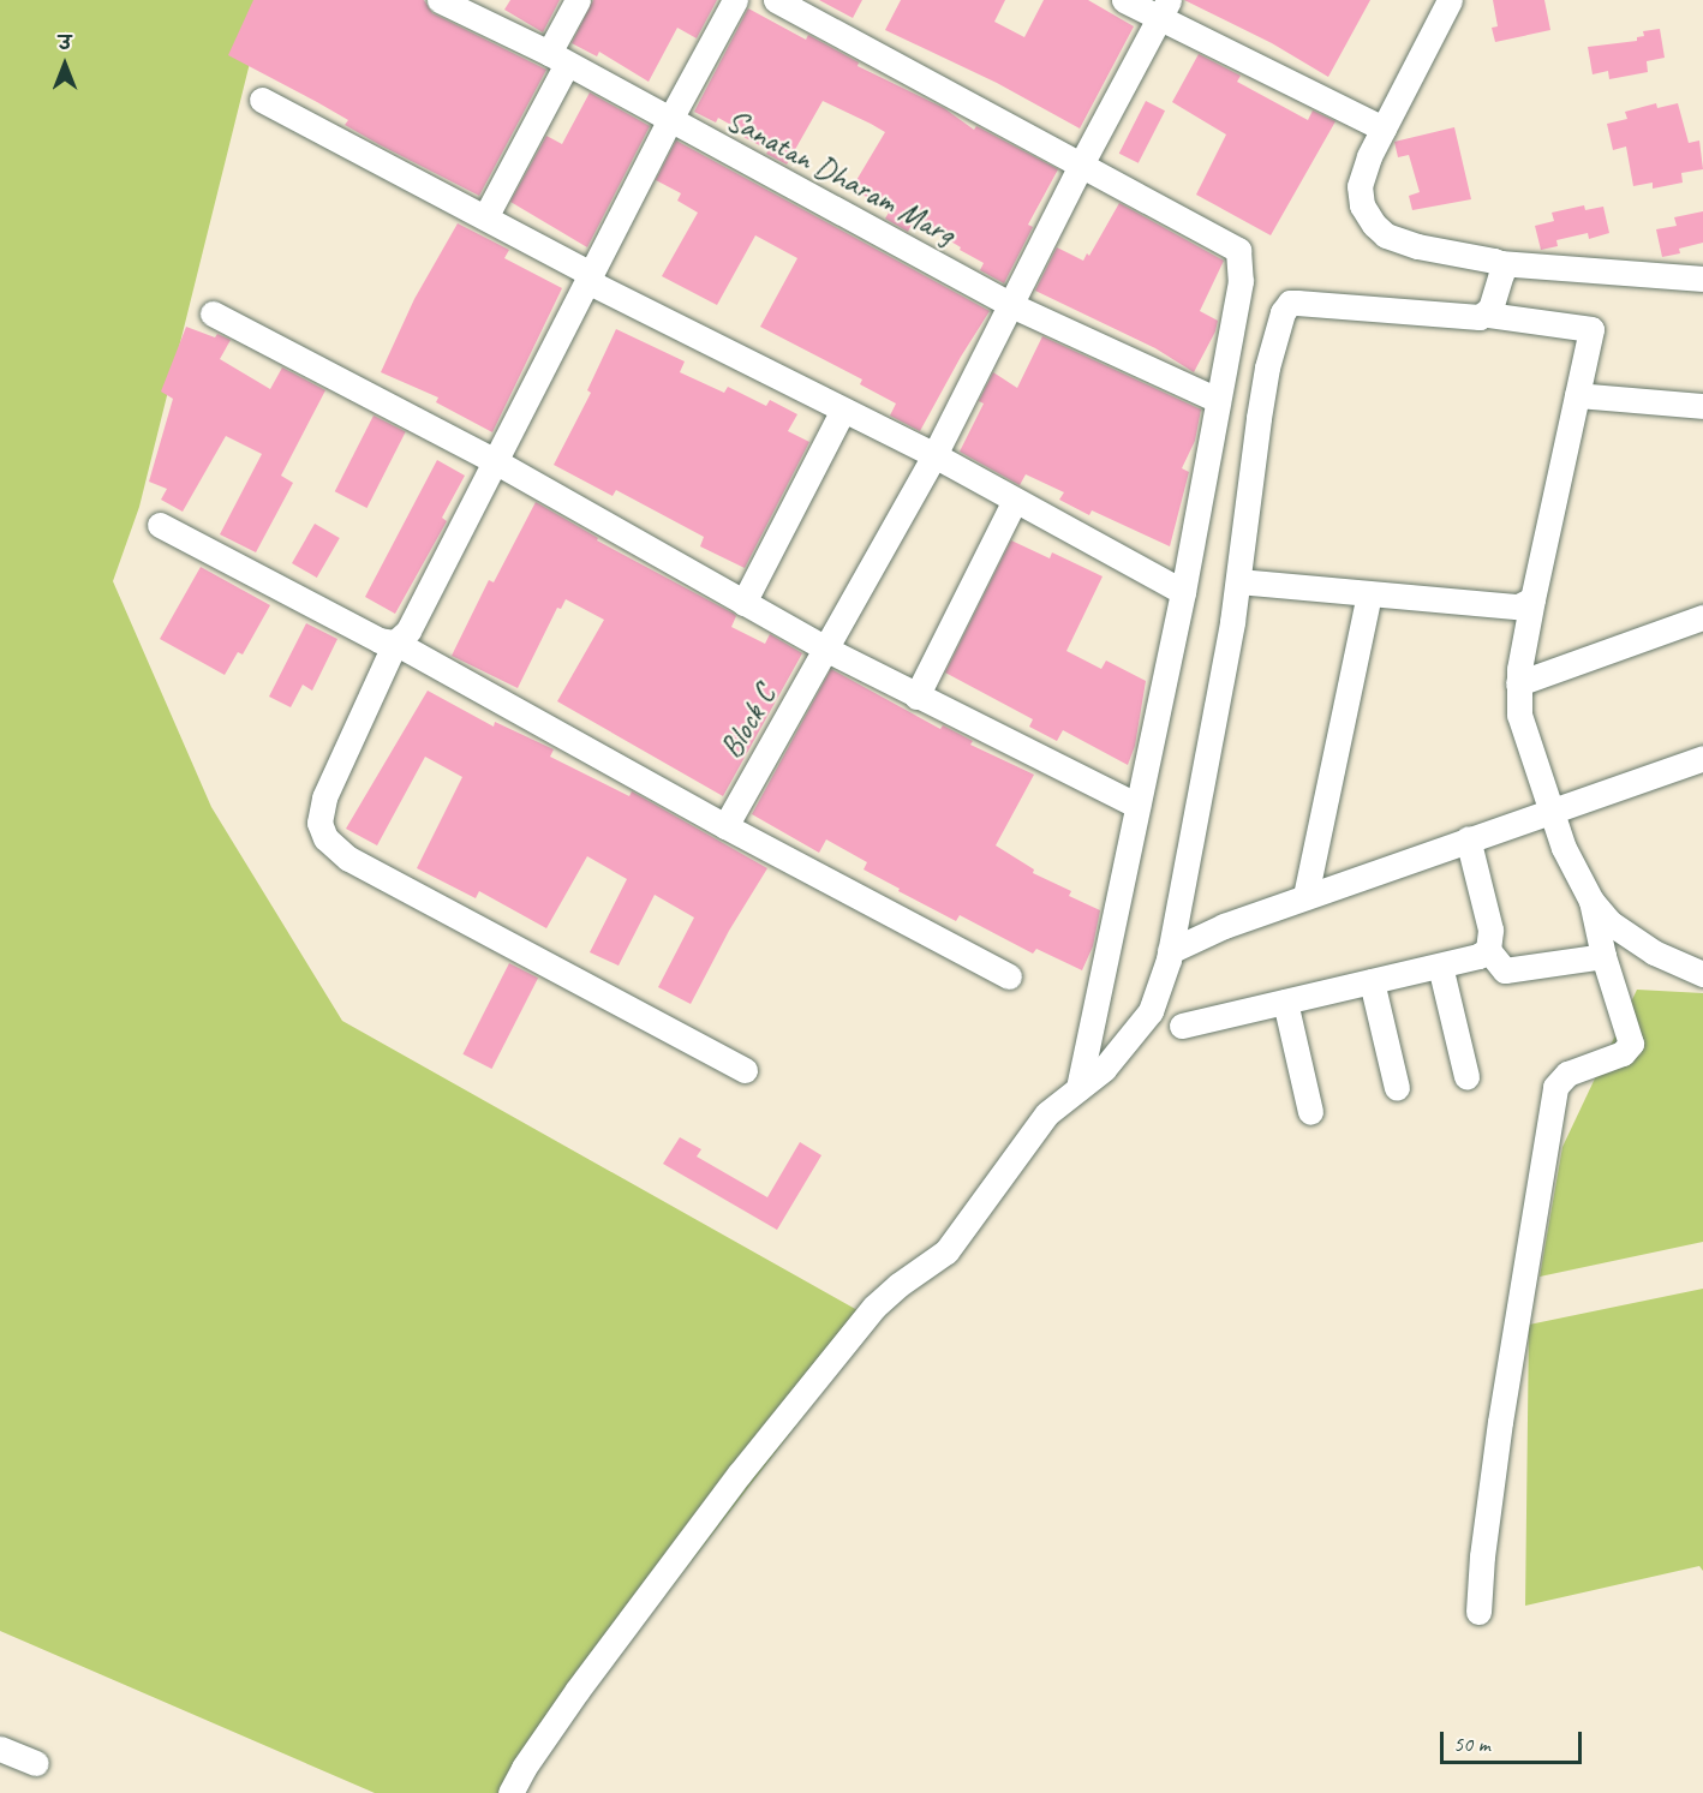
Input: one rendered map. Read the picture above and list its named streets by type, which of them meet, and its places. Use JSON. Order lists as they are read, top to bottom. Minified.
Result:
{"streets":{"street":["Sanatan Dharam Marg","Block C"]},"crossings":[["Sanatan Dharam Marg","Block C"]],"scale_bar":"50 m","north":"top"}
